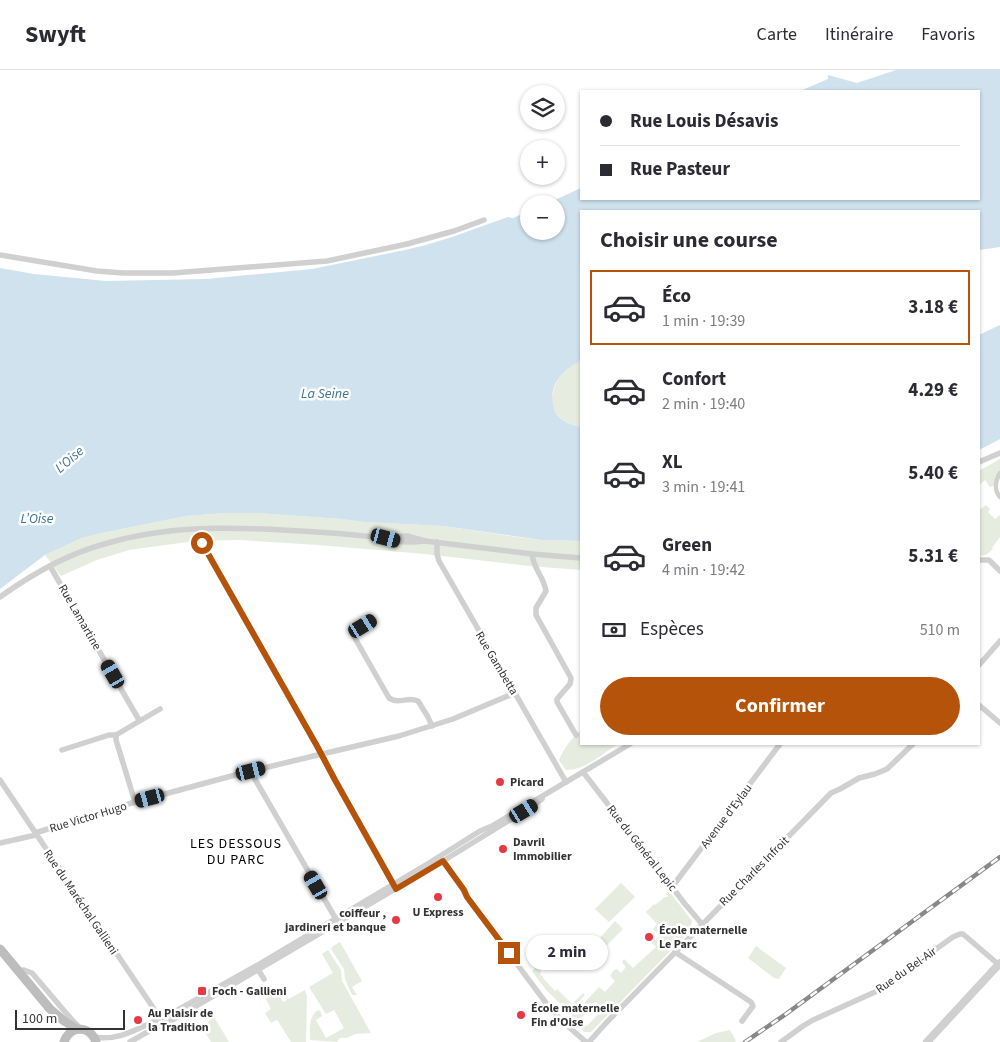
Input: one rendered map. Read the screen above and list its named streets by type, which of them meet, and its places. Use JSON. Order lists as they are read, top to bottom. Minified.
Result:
{"streets":{"street":["Rue Lamartine","Rue Gambetta","Avenue d'Eylau","Rue Victor Hugo","Rue du Général Lepic","Rue Charles Infroit","Rue du Maréchal Gallieni","Rue du Bel-Air"]},"crossings":[["Rue Gambetta","Rue Victor Hugo"],["Avenue d'Eylau","Rue du Général Lepic"],["Rue Victor Hugo","Rue du Maréchal Gallieni"],["Rue du Général Lepic","Rue Charles Infroit"]],"districts":["LES DESSOUS DU PARC"],"water":["La Seine","L'Oise","L’Oise"],"places":{"other":["Picard","Davril Immobilier","U Express","coiffeur , jardineri et banque","École maternelle Le Parc","École maternelle Fin d'Oise","Au Plaisir de la Tradition"],"transit":["Foch - Gallieni"]},"scale_bar":"100 m","page":{"header":"Swyft","nav":["Carte","Itinéraire","Favoris"],"map_buttons":["+","−"],"banner":["Rue Louis Désavis","Rue Pasteur"],"heading":"Choisir une course","list":[{"name":"Éco","note":"1 min · 19:39","value":"3.18 €"},{"name":"Confort","note":"2 min · 19:40","value":"4.29 €"},{"name":"XL","note":"3 min · 19:41","value":"5.40 €"},{"name":"Green","note":"4 min · 19:42","value":"5.31 €"}],"pay":["Espèces","510 m"],"buttons":"Confirmer","bubble":"2 min","scale":"100 m"}}
